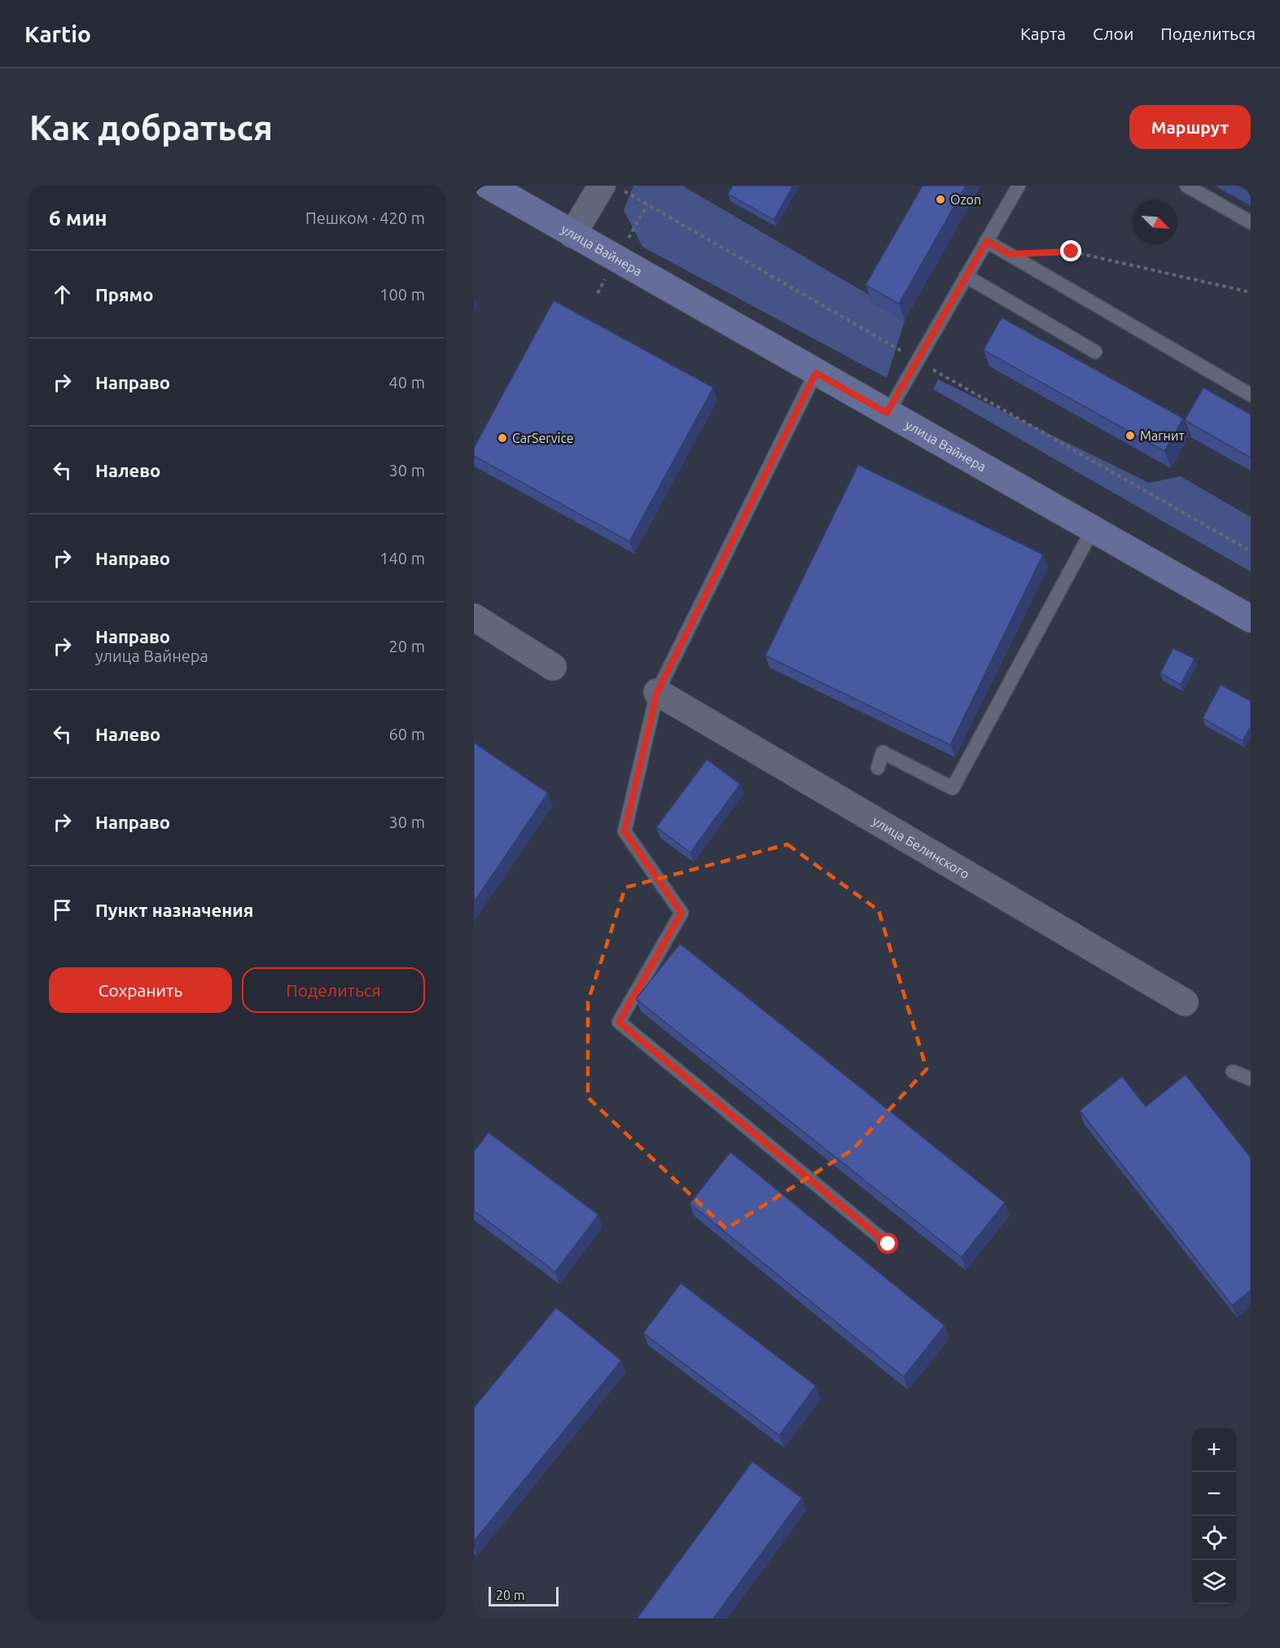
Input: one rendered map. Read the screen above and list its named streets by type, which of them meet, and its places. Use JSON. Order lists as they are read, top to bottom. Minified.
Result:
{"streets":{"main road":["улица Вайнера"],"street":["улица Белинского"]},"places":["Ozon","Магнит","CarService"],"scale_bar":"20 m","north":"bottom right","page":{"header":"Kartio","nav":["Карта","Слои","Поделиться"],"buttons":["Маршрут",["Сохранить","Поделиться"]],"title":"Как добраться","heading":["6 мин","Пешком · 420 m"],"list":[["Прямо","100 m"],["Направо","40 m"],["Налево","30 m"],["Направо","140 m"],["Направо","улица Вайнера","20 m"],["Налево","60 m"],["Направо","30 m"],"Пункт назначения"],"map_buttons":["+","−"],"scale":"20 m"}}
